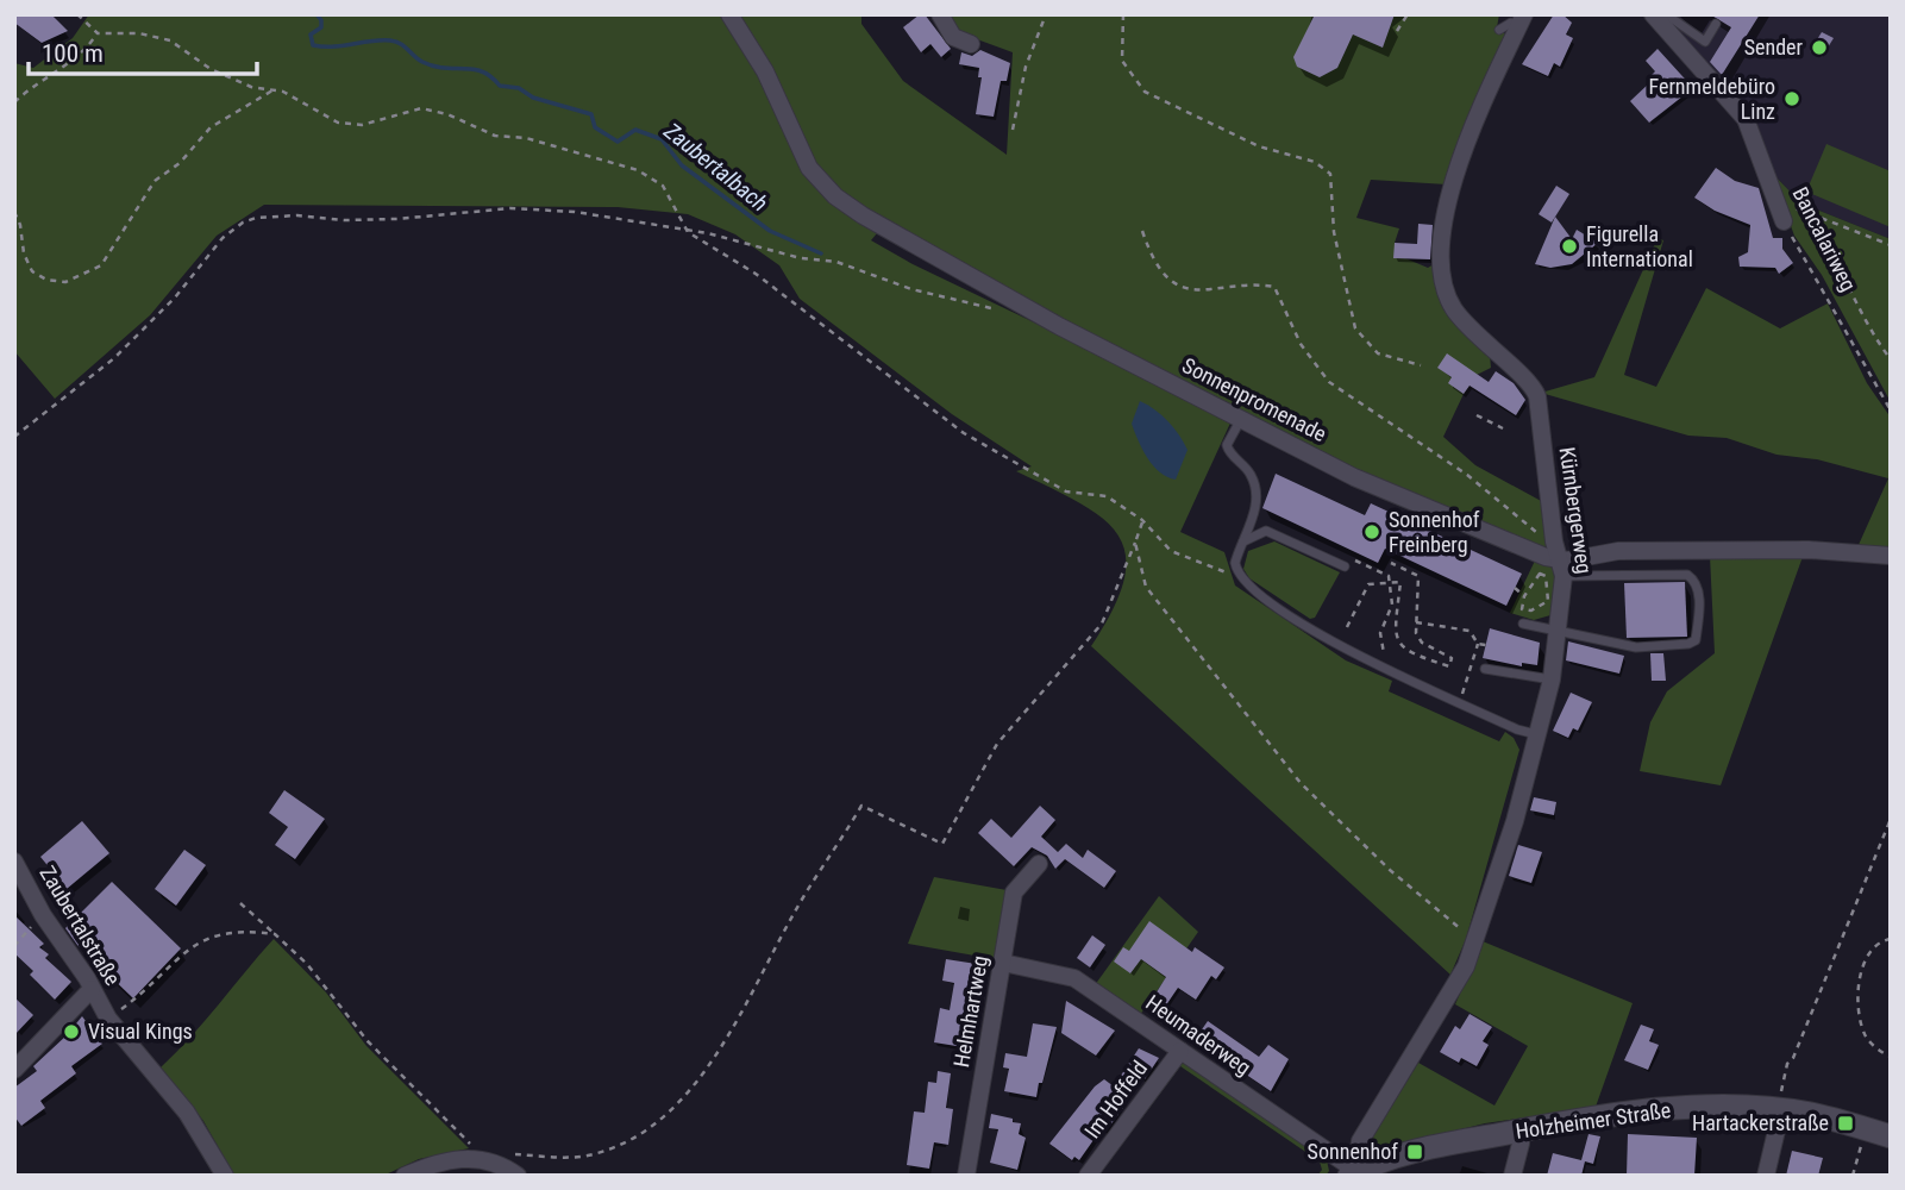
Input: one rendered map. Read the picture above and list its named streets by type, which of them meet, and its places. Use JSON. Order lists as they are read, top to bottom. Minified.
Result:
{"streets":{"street":["Bancalariweg","Sonnenpromenade","Kürnbergerweg","Zaubertalstraße","Helmhartweg","Heumaderweg","Im Hoffeld","Holzheimer Straße"]},"crossings":[["Sonnenpromenade","Kürnbergerweg"],["Kürnbergerweg","Heumaderweg"],["Kürnbergerweg","Holzheimer Straße"],["Helmhartweg","Heumaderweg"],["Heumaderweg","Im Hoffeld"],["Heumaderweg","Holzheimer Straße"]],"water":["Zaubertalbach"],"places":{"other":["Sender","Fernmeldebüro Linz","Figurella International","Sonnenhof Freinberg","Visual Kings"],"transit":["Hartackerstraße","Sonnenhof"]},"scale_bar":"100 m"}
